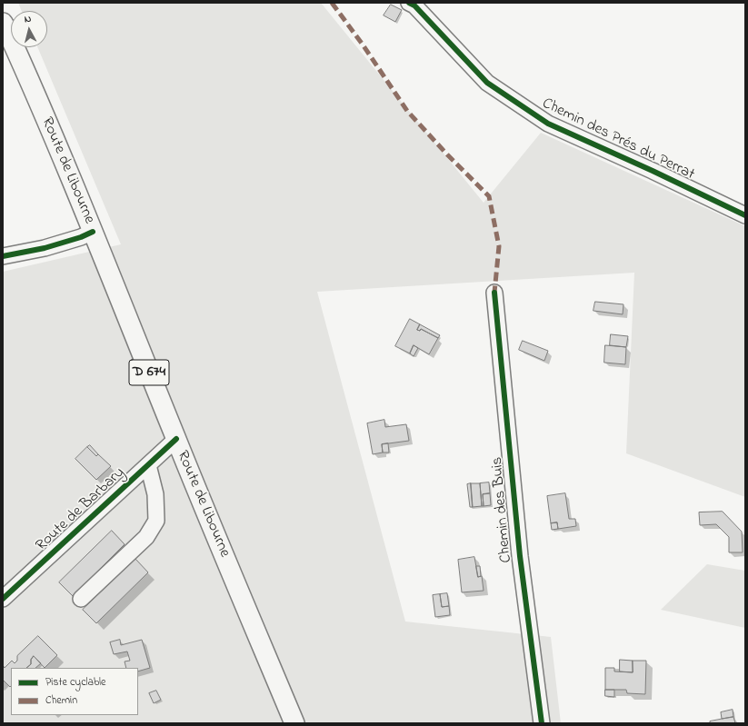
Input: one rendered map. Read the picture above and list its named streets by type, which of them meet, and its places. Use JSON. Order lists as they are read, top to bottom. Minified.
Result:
{"streets":{"main road":["Route de Libourne","D 674"],"street":["Chemin des Prés du Perrat","Route de Barbary","Chemin des Buis"]},"crossings":[["Route de Libourne","Route de Barbary"]],"legend":["Piste cyclable","Chemin"],"north":"top"}
